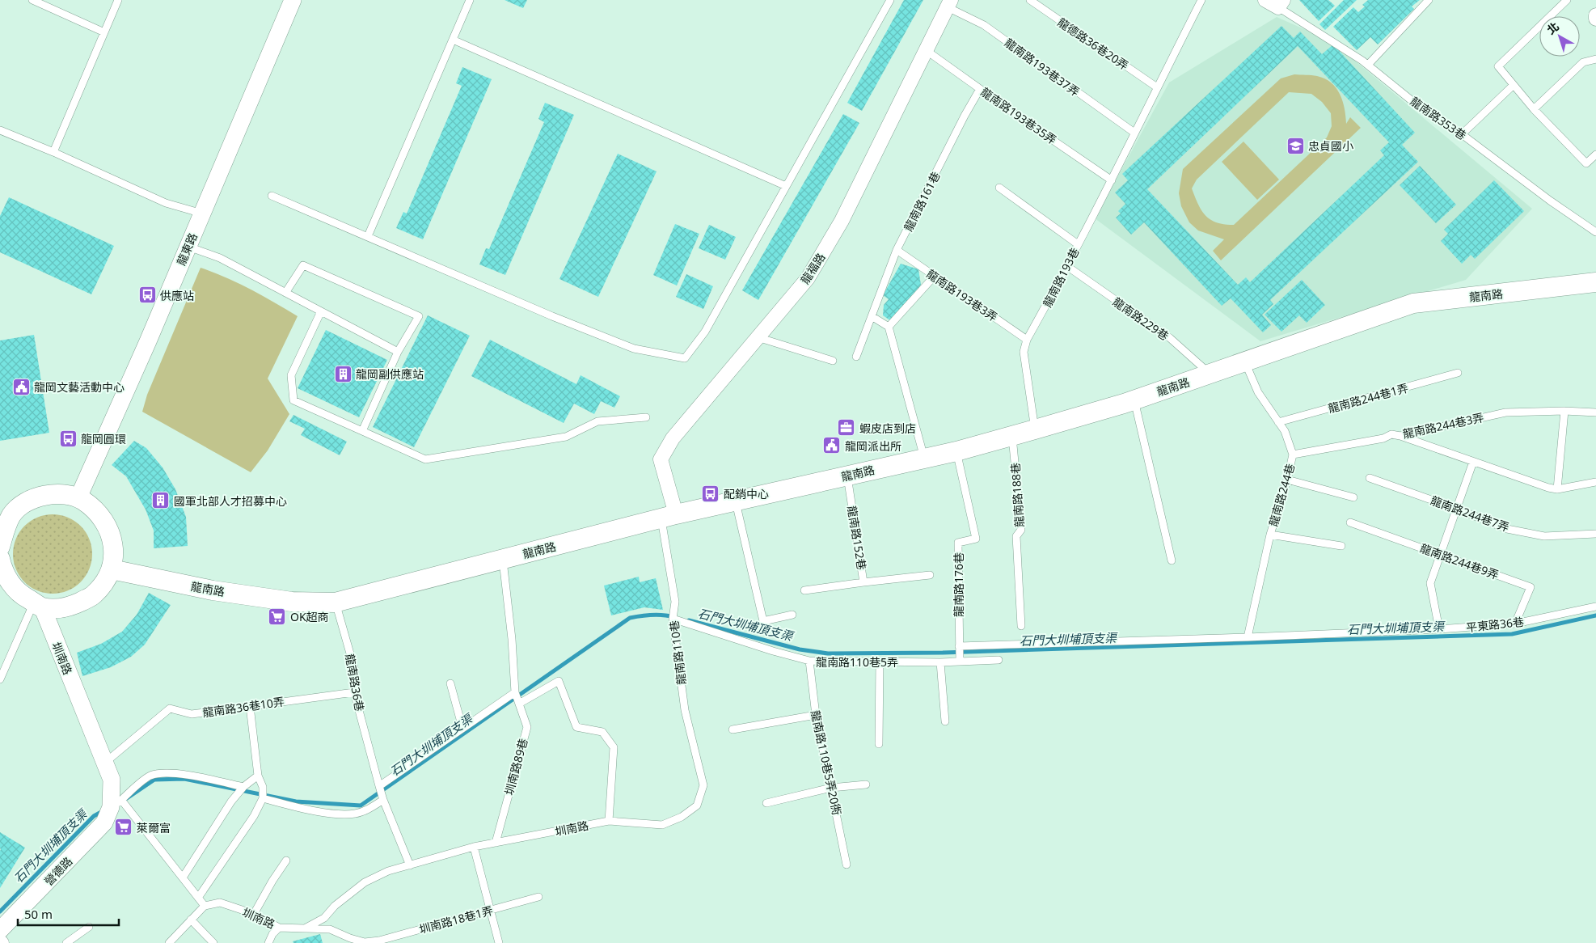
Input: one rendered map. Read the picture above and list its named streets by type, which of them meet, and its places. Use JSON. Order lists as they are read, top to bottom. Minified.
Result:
{"streets":{"main road":["龍南路"],"street":["龍東路","龍福路","圳南路","營德路"],"lane":["龍德路36巷20弄","龍南路193巷37弄","龍南路193巷35弄","龍南路353巷","龍南路161巷","龍南路193巷","龍南路193巷3弄","龍南路229巷","龍南路244巷1弄","龍南路244巷3弄","龍南路188巷","龍南路244巷","龍南路244巷7弄","龍南路152巷","龍南路244巷9弄","龍南路176巷","平東路36巷","龍南路110巷","龍南路110巷5弄","龍南路36巷","龍南路36巷10弄","龍南路110巷5弄20衖","圳南路89巷","圳南路18巷1弄"]},"crossings":[["龍德路36巷20弄","龍南路193巷"],["龍南路193巷37弄","龍福路"],["龍南路193巷37弄","龍南路193巷"],["龍南路193巷35弄","龍南路161巷"],["龍南路193巷35弄","龍福路"],["龍南路193巷35弄","龍南路193巷"],["龍南路161巷","龍南路193巷3弄"],["龍福路","龍南路"],["龍福路","龍南路110巷"],["龍南路193巷","龍南路193巷3弄"],["龍南路193巷","龍南路"],["龍南路193巷","龍南路229巷"],["龍南路","龍南路229巷"],["龍南路","龍南路188巷"],["龍南路","龍南路244巷"],["龍南路","龍南路152巷"],["龍南路","龍南路176巷"],["龍南路","龍南路110巷"],["龍南路","龍南路36巷"],["龍南路244巷1弄","龍南路244巷"],["龍南路244巷3弄","龍南路244巷"],["龍南路244巷","平東路36巷"],["龍南路244巷9弄","平東路36巷"],["龍南路176巷","平東路36巷"],["龍南路176巷","龍南路110巷5弄"],["龍南路110巷","圳南路"],["龍南路110巷","龍南路110巷5弄"],["圳南路","龍南路36巷10弄"],["圳南路","圳南路89巷"],["圳南路","營德路"],["圳南路","圳南路18巷1弄"],["龍南路110巷5弄","龍南路110巷5弄20衖"],["龍南路36巷","龍南路36巷10弄"]],"water":["石門大圳埔頂支渠"],"places":{"school or university":["忠貞國小"],"bus stop":["供應站","龍岡圓環","配銷中心"],"building":["龍岡副供應站","國軍北部人才招募中心"],"public building":["龍岡文藝活動中心","龍岡派出所"],"office":["蝦皮店到店"],"supermarket":["OK超商","萊爾富"]},"scale_bar":"50 m","north":"top left"}
